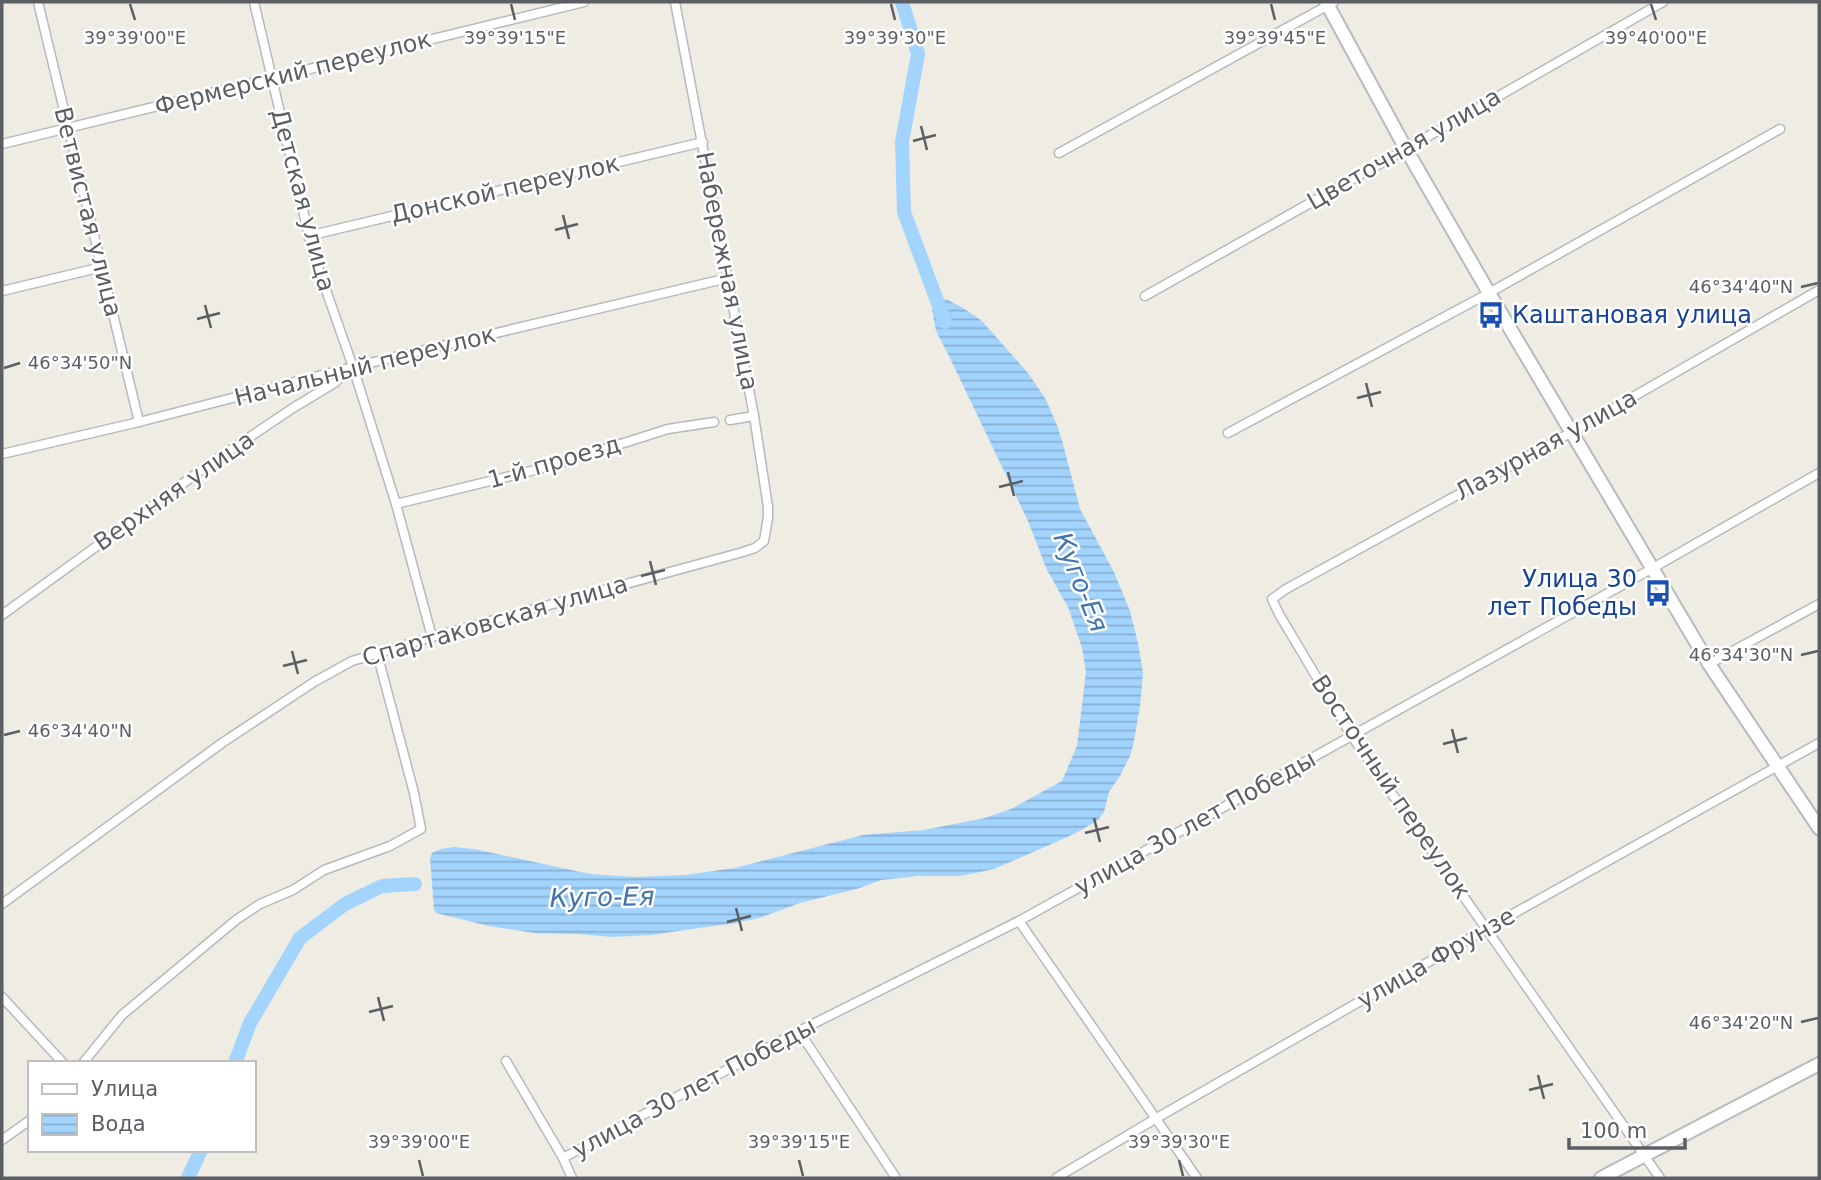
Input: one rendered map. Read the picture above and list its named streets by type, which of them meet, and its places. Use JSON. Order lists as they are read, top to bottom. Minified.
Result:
{"streets":{"street":["Фермерский переулок","Цветочная улица","Донской переулок","Детская улица","Ветвистая улица","Набережная улица","Начальный переулок","Лазурная улица","1-й проезд","Верхняя улица","Спартаковская улица","Восточный переулок","улица 30 лет Победы","улица Фрунзе"]},"crossings":[["Фермерский переулок","Детская улица"],["Фермерский переулок","Ветвистая улица"],["Донской переулок","Детская улица"],["Донской переулок","Набережная улица"],["Детская улица","Начальный переулок"],["Детская улица","1-й проезд"],["Детская улица","Верхняя улица"],["Детская улица","Спартаковская улица"],["Ветвистая улица","Начальный переулок"],["Набережная улица","Начальный переулок"],["Набережная улица","Спартаковская улица"],["Начальный переулок","Верхняя улица"],["Лазурная улица","Восточный переулок"],["Восточный переулок","улица 30 лет Победы"],["Восточный переулок","улица Фрунзе"]],"water":["Куго-Ея"],"places":{"bus stop":["Каштановая улица","Улица 30 лет Победы"]},"legend":["Улица","Вода"],"scale_bar":"100 m","coordinates":["39°39'00\"E","39°39'15\"E","39°39'30\"E","39°39'45\"E","39°40'00\"E","46°34'40\"N","46°34'50\"N","46°34'30\"N","46°34'20\"N"]}
